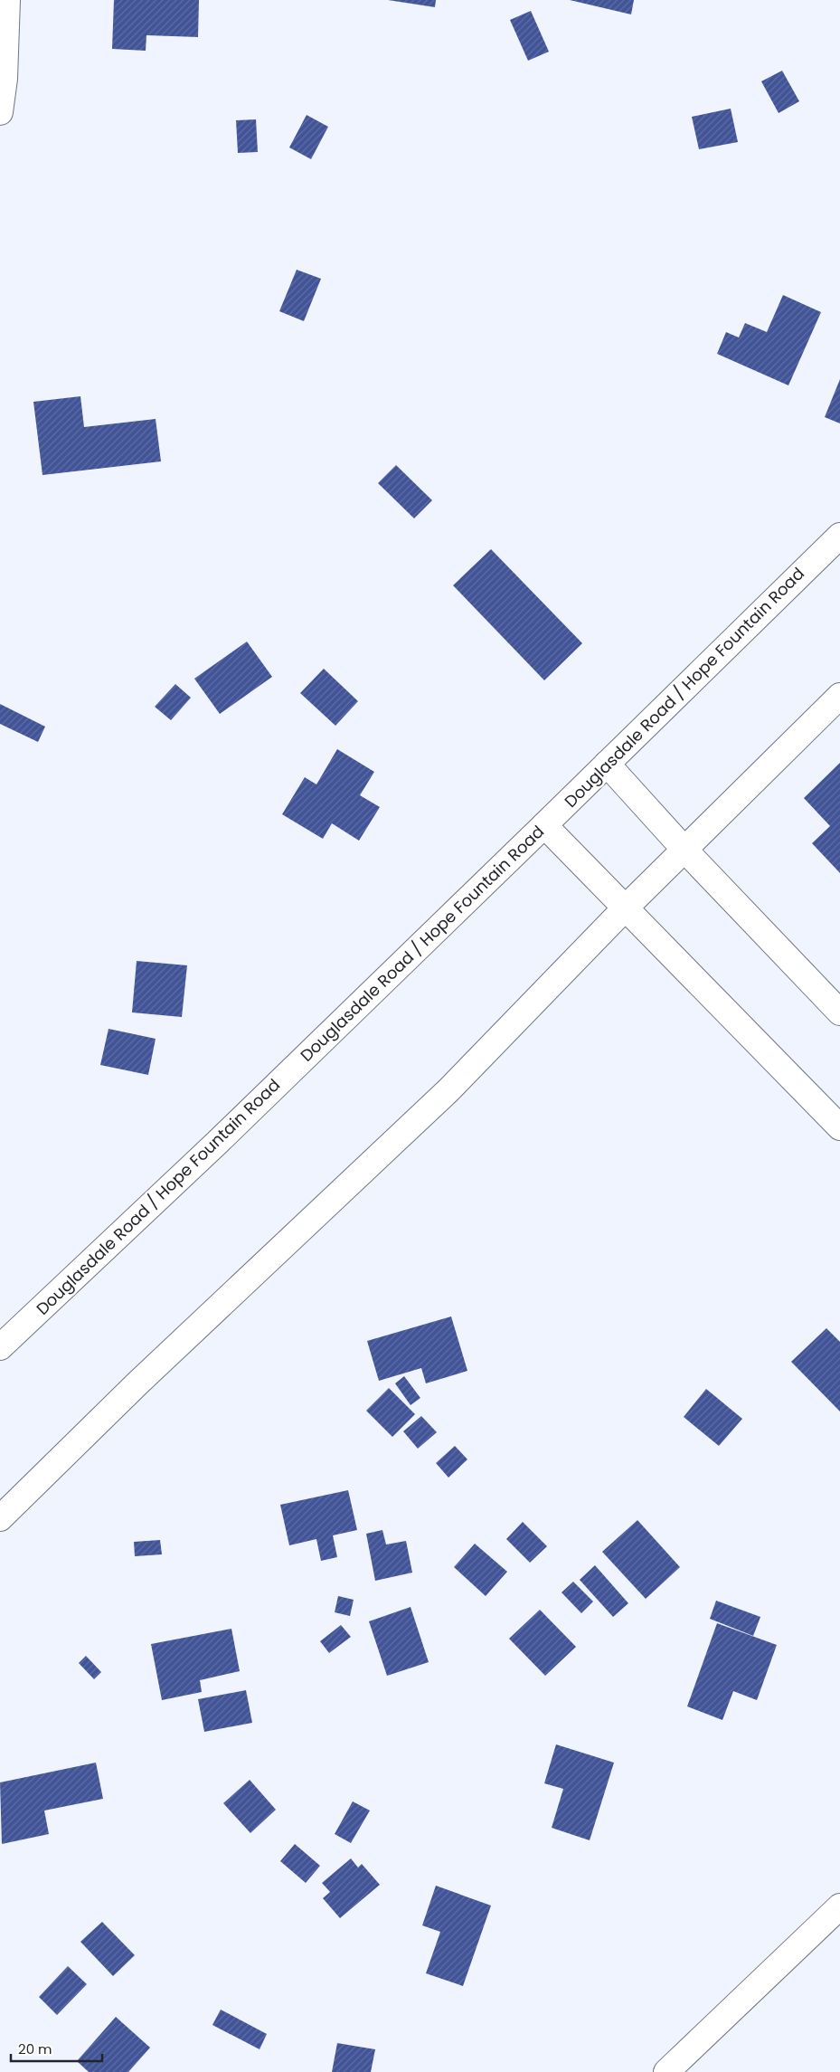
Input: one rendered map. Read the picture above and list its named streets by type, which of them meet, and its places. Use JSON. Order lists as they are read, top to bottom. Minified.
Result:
{"streets":{"street":["Douglasdale Road / Hope Fountain Road"]},"scale_bar":"20 m"}
